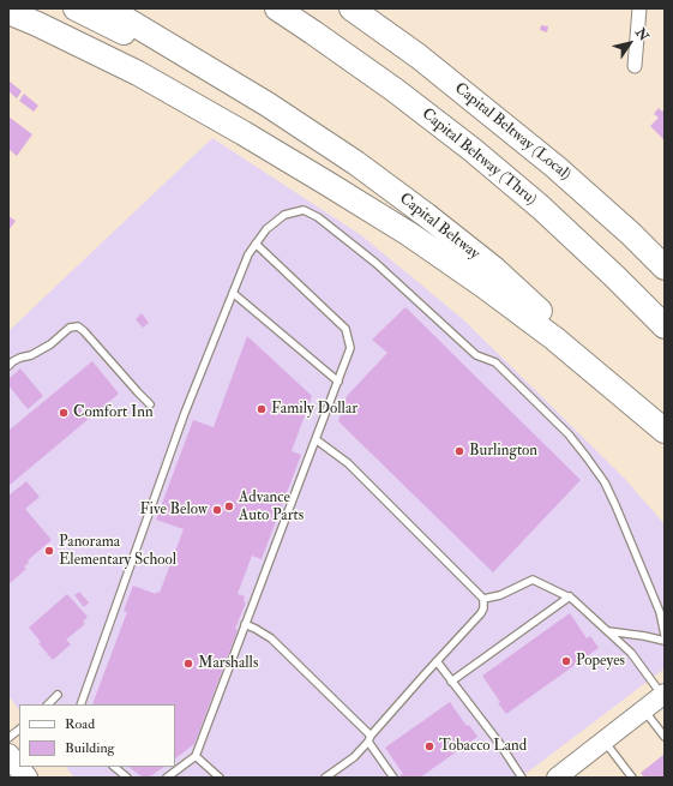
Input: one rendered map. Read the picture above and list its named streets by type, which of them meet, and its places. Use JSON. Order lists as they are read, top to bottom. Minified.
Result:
{"streets":{"highway":["Capital Beltway (Local)","Capital Beltway (Thru)","Capital Beltway"]},"places":["Family Dollar","Comfort Inn","Burlington","Advance Auto Parts","Five Below","Panorama Elementary School","Popeyes","Marshalls","Tobacco Land"],"legend":["Road","Building"],"north":"top right"}
